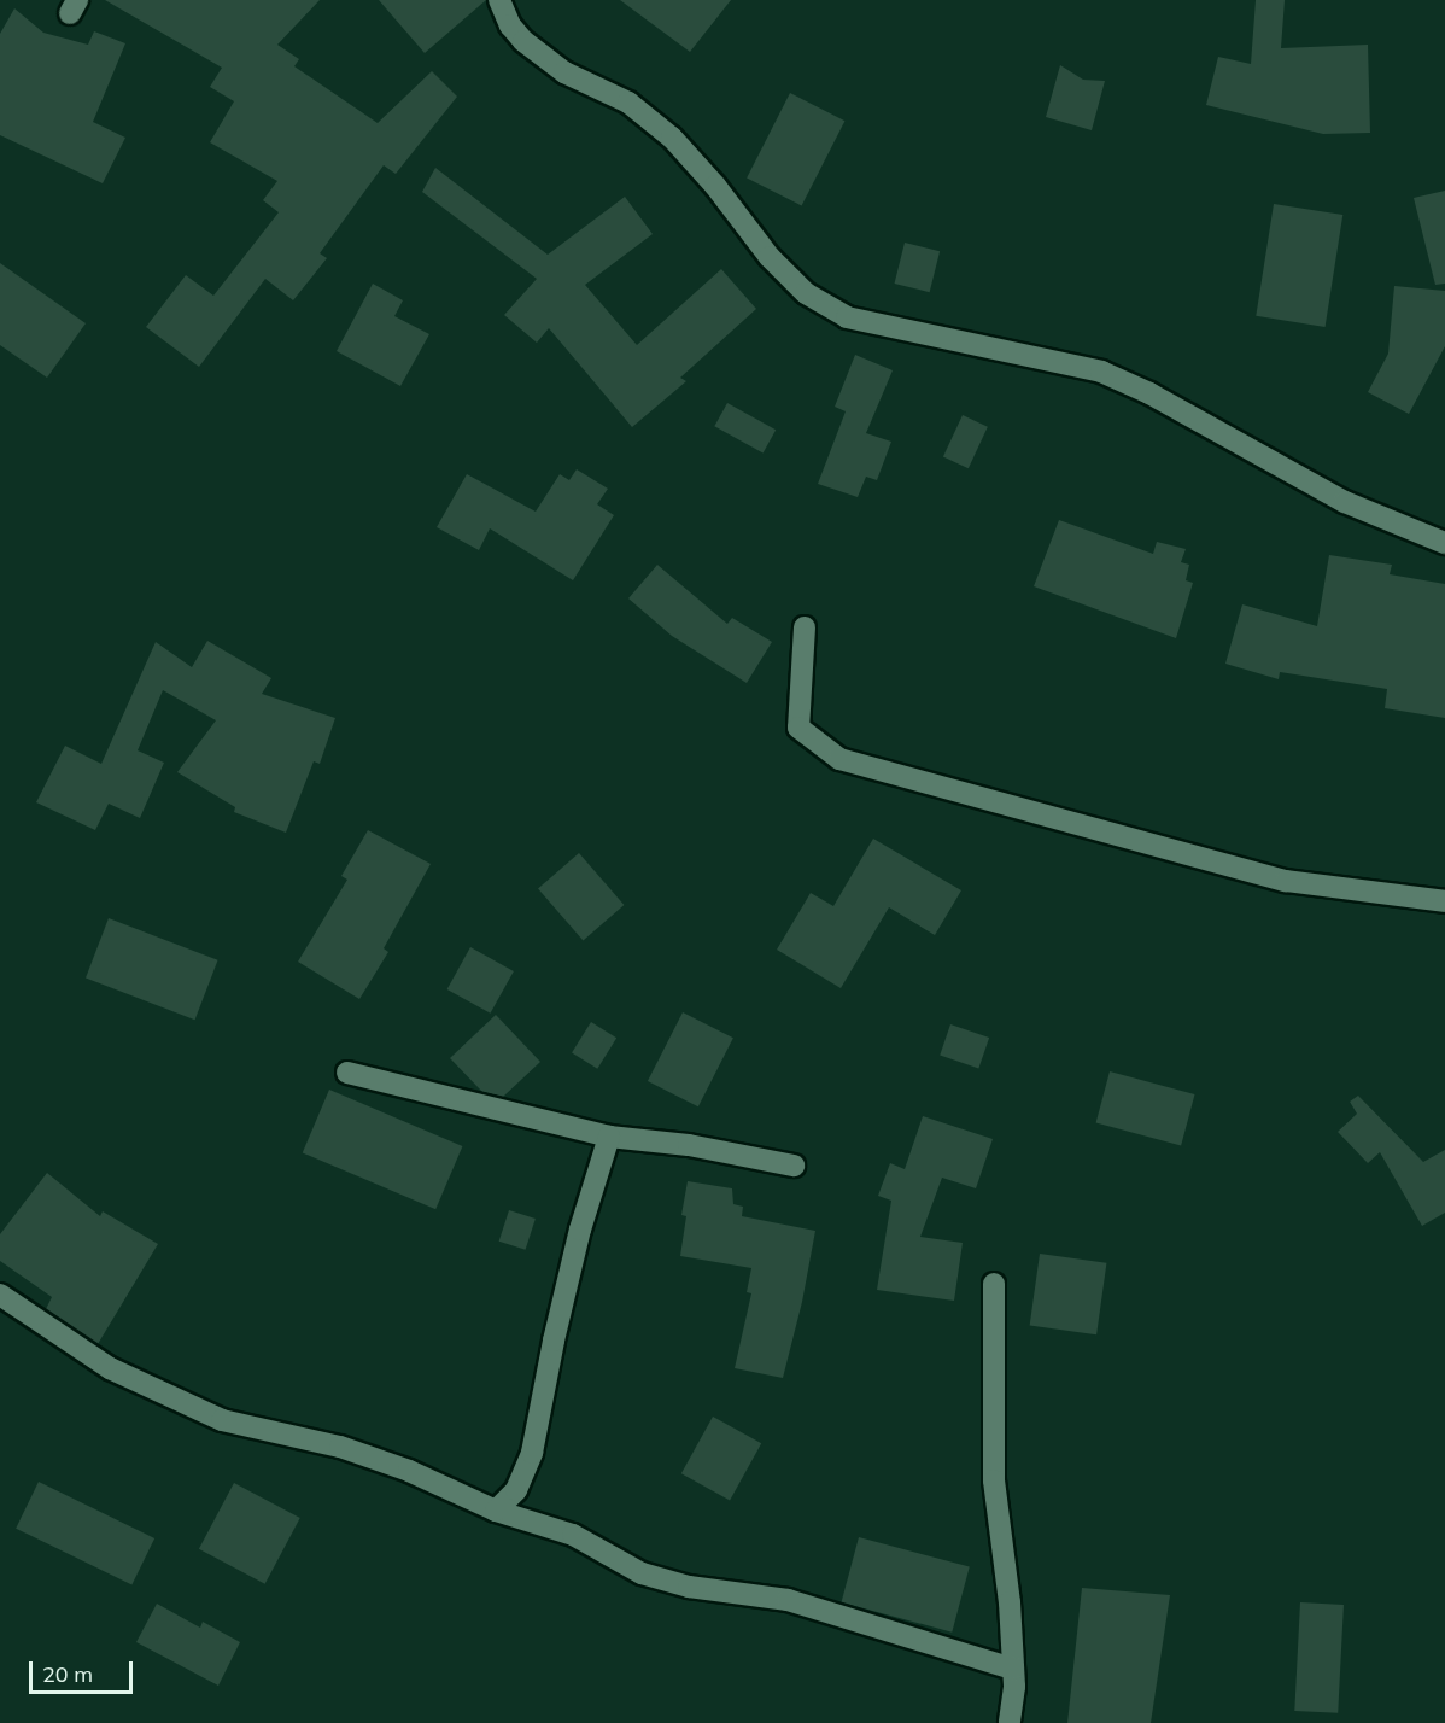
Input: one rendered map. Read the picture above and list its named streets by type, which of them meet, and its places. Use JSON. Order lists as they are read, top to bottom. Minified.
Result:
{"scale_bar":"20 m"}
